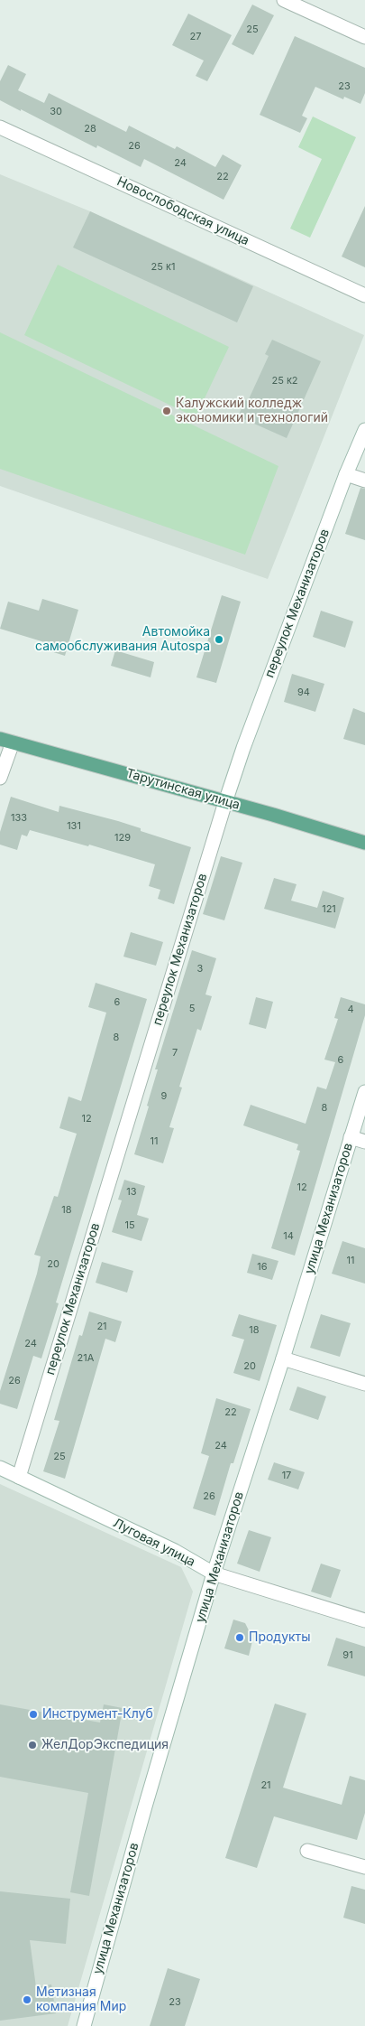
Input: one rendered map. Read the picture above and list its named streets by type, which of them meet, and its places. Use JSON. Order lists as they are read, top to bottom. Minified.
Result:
{"streets":{"main road":["Тарутинская улица"],"street":["Новослободская улица","переулок Механизаторов","улица Механизаторов","Луговая улица"]},"crossings":[["переулок Механизаторов","Тарутинская улица"],["переулок Механизаторов","Луговая улица"],["улица Механизаторов","Луговая улица"]],"places":["Калужский колледж экономики и технологий","Автомойка самообслуживания Autospa","Продукты","Инструмент-Клуб","ЖелДорЭкспедиция","Метизная компания Мир"],"house_numbers":["25","27","23","30","28","26","24","22","25 к1","25 к2","94","133","131","129","121","3","6","5","4","8","7","6","9","8","12","11","12","13","18","15","14","11","20","16","21","18","24","21А","20","26","22","24","25","17","26","91","21","23"]}
